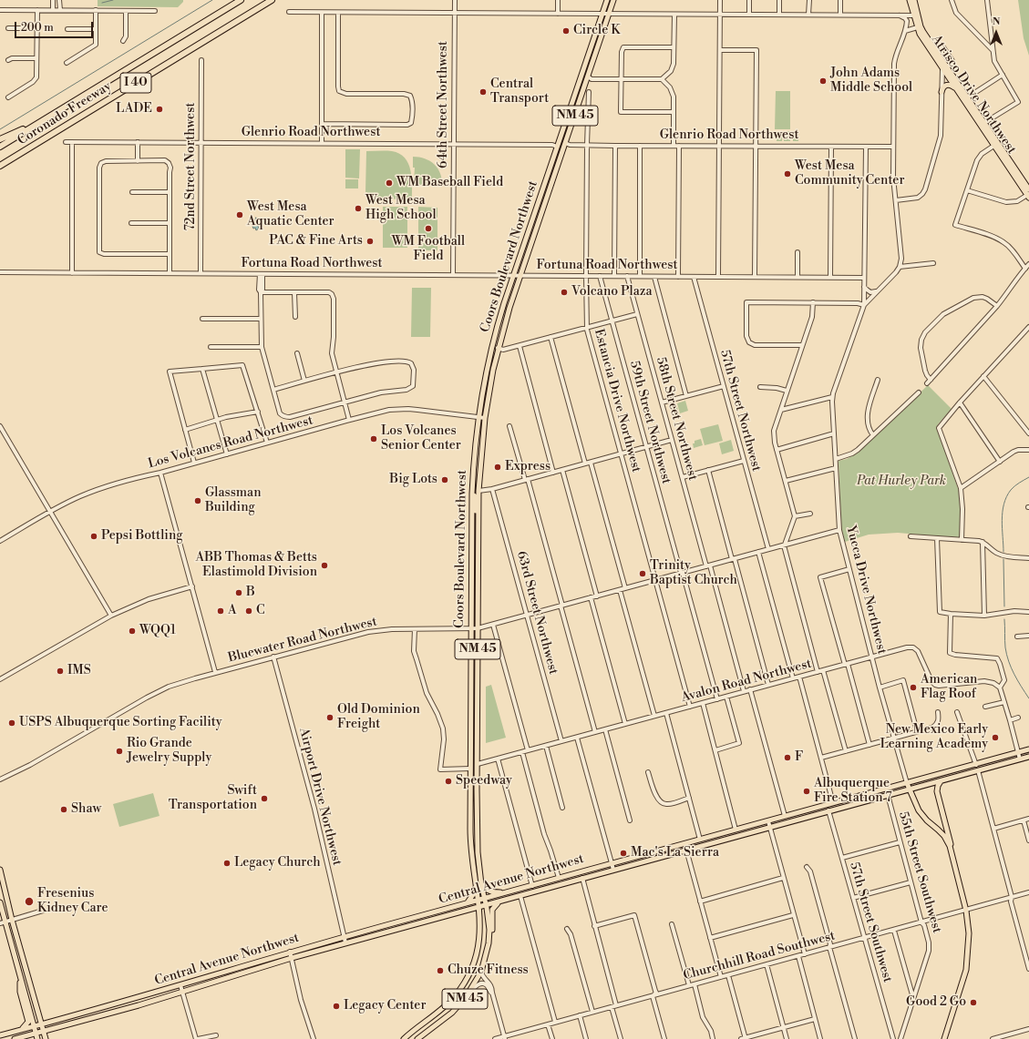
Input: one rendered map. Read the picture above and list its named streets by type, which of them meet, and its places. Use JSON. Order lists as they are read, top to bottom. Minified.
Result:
{"streets":{"highway":["I 40","Coronado Freeway"],"main road":["Atrisco Drive Northwest","NM 45","Coors Boulevard Northwest","Central Avenue Northwest"],"street":["64th Street Northwest","Glenrio Road Northwest","72nd Street Northwest","Fortuna Road Northwest","Estancia Drive Northwest","57th Street Northwest","58th Street Northwest","59th Street Northwest","Los Volcanes Road Northwest","Yucca Drive Northwest","63rd Street Northwest","Bluewater Road Northwest","Avalon Road Northwest","Airport Drive Northwest","55th Street Southwest","57th Street Southwest","Churchhill Road Southwest"]},"crossings":[["64th Street Northwest","Glenrio Road Northwest"],["64th Street Northwest","Fortuna Road Northwest"],["NM 45","Coors Boulevard Northwest"],["NM 45","Central Avenue Northwest"],["Glenrio Road Northwest","72nd Street Northwest"],["Glenrio Road Northwest","Coors Boulevard Northwest"],["Glenrio Road Northwest","Estancia Drive Northwest"],["72nd Street Northwest","Fortuna Road Northwest"],["Coors Boulevard Northwest","Fortuna Road Northwest"],["Coors Boulevard Northwest","Los Volcanes Road Northwest"],["Coors Boulevard Northwest","Bluewater Road Northwest"],["Coors Boulevard Northwest","Avalon Road Northwest"],["Coors Boulevard Northwest","Central Avenue Northwest"],["Fortuna Road Northwest","Estancia Drive Northwest"],["Fortuna Road Northwest","57th Street Northwest"],["Fortuna Road Northwest","58th Street Northwest"],["Fortuna Road Northwest","59th Street Northwest"],["Estancia Drive Northwest","Bluewater Road Northwest"],["Estancia Drive Northwest","Avalon Road Northwest"],["57th Street Northwest","Bluewater Road Northwest"],["58th Street Northwest","Bluewater Road Northwest"],["58th Street Northwest","Avalon Road Northwest"],["59th Street Northwest","Bluewater Road Northwest"],["59th Street Northwest","Avalon Road Northwest"],["Yucca Drive Northwest","Bluewater Road Northwest"],["Yucca Drive Northwest","Avalon Road Northwest"],["Yucca Drive Northwest","Central Avenue Northwest"],["63rd Street Northwest","Bluewater Road Northwest"],["63rd Street Northwest","Avalon Road Northwest"],["Bluewater Road Northwest","Airport Drive Northwest"],["Airport Drive Northwest","Central Avenue Northwest"],["55th Street Southwest","Churchhill Road Southwest"],["57th Street Southwest","Churchhill Road Southwest"]],"parks":["Pat Hurley Park"],"places":["Circle K","John Adams Middle School","Central Transport","LADE","West Mesa Community Center","WM Baseball Field","West Mesa High School","West Mesa Aquatic Center","WM Football Field","PAC & Fine Arts","Volcano Plaza","Los Volcanes Senior Center","Express","Big Lots","Glassman Building","Pepsi Bottling","ABB Thomas & Betts Elastimold Division","Trinity Baptist Church","B","A","C","WQQ1","IMS","American Flag Roof","Old Dominion Freight","USPS Albuquerque Sorting Facility","New Mexico Early Learning Academy","Rio Grande Jewelry Supply","F","Speedway","Albuquerque Fire Station 7","Swift Transportation","Shaw","Mac's La Sierra","Legacy Church","Fresenius Kidney Care","Chuze Fitness","Good 2 Go","Legacy Center"],"scale_bar":"200 m","north":"top"}
